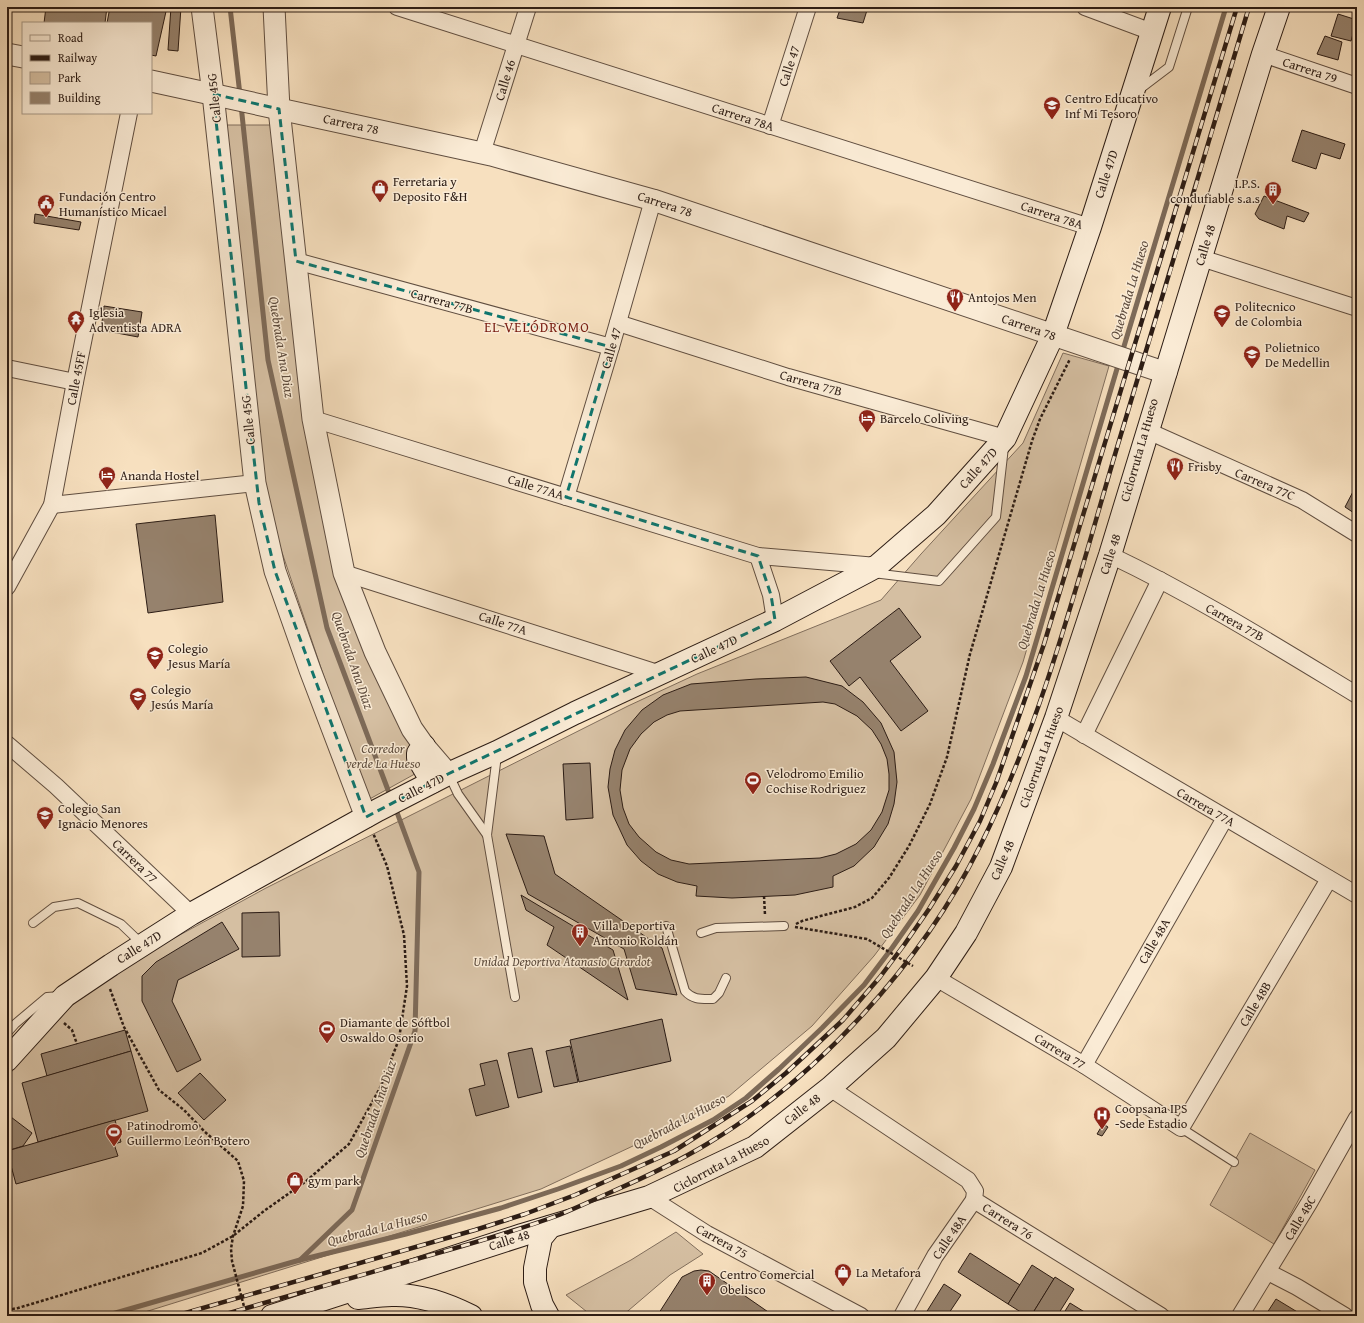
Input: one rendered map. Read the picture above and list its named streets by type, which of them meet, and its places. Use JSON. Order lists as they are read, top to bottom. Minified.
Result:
{"streets":{"main road":["Calle 47D","Calle 48"],"street":["Calle 47","Carrera 79","Calle 46","Calle 45G","Carrera 78A","Carrera 78","Carrera 77B","Calle 45FF","Carrera 77C","Calle 77AA","Calle 77A","Carrera 77A","Carrera 77","Calle 48A","Calle 48B","Calle 48C","Carrera 76","Carrera 75"]},"crossings":[["Calle 47","Carrera 78A"],["Calle 47","Carrera 78"],["Calle 47","Carrera 77B"],["Calle 47","Calle 77AA"],["Carrera 79","Calle 48"],["Calle 46","Carrera 78A"],["Calle 46","Carrera 78"],["Calle 45G","Carrera 78"],["Calle 45G","Calle 47D"],["Carrera 78A","Calle 47D"],["Carrera 78","Calle 47D"],["Carrera 78","Calle 48"],["Calle 47D","Carrera 77B"],["Calle 47D","Calle 77AA"],["Calle 47D","Calle 77A"],["Calle 47D","Carrera 77"],["Calle 48","Carrera 77B"],["Calle 48","Carrera 77C"],["Calle 48","Carrera 77A"],["Calle 48","Carrera 77"],["Calle 48","Carrera 76"],["Calle 48","Carrera 75"],["Carrera 77A","Calle 48A"],["Carrera 77A","Calle 48B"],["Carrera 77","Calle 48A"],["Carrera 77","Calle 48B"],["Calle 48A","Carrera 76"]],"districts":["EL VELÓDROMO"],"water":["Quebrada La Hueso","Quebrada Ana Diaz"],"parks":["Corredor verde La Hueso","Unidad Deportiva Atanasio Girardot"],"places":{"school or university":["Centro Educativo Inf Mi Tesoro","Politecnico de Colombia","Polietnico De Medellin","Colegio Jesus María","Colegio Jesús María","Colegio San Ignacio Menores"],"shop":["Ferretaria y Deposito F&H","gym park","La Metafora"],"building":["I.P.S. condufiable s.a.s","Villa Deportiva Antonio Roldán","Centro Comercial Obelisco"],"public building":["Fundación Centro Humanístico Micael"],"restaurant":["Antojos Men","Frisby"],"temple":["Iglesia Adventista ADRA"],"hotel":["Barcelo Coliving","Ananda Hostel"],"sports":["Velodromo Emilio Cochise Rodriguez","Diamante de Sóftbol Oswaldo Osorio","Patinodromo Guillermo León Botero"],"hospital":["Coopsana IPS -Sede Estadio"]},"legend":["Road","Railway","Park","Building"]}
